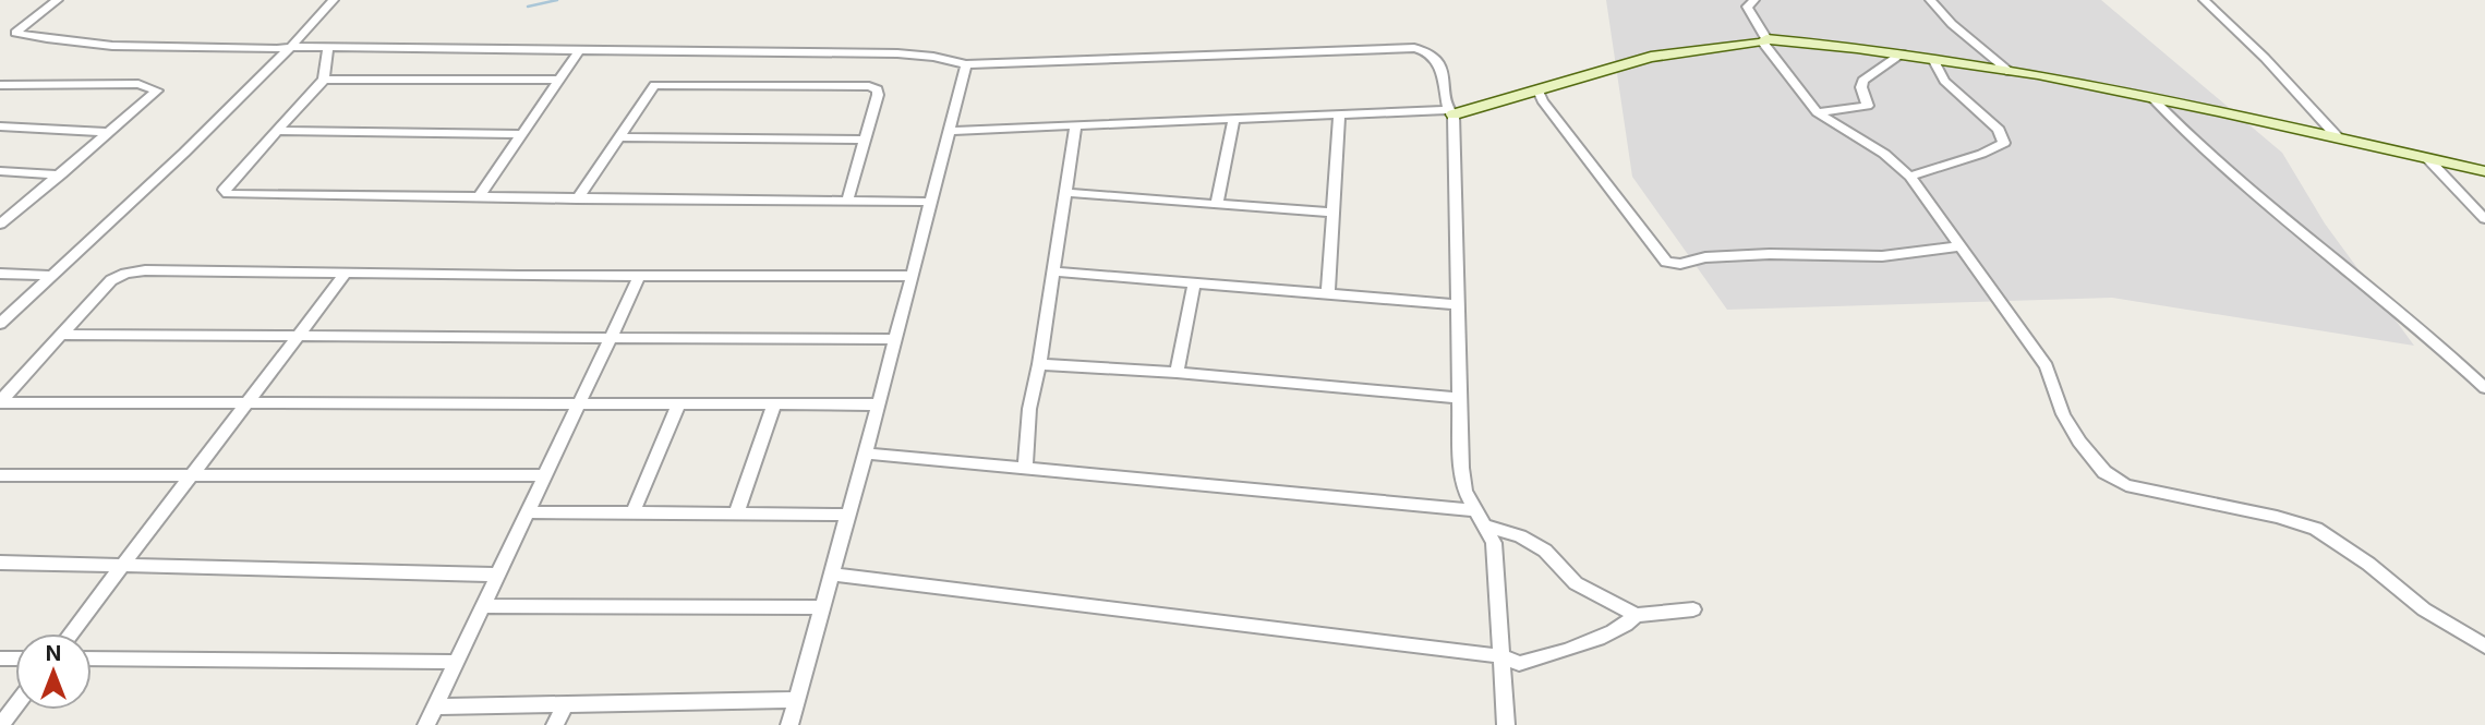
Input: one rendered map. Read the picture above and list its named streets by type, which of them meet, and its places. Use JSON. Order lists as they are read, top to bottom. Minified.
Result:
{"north":"top"}
